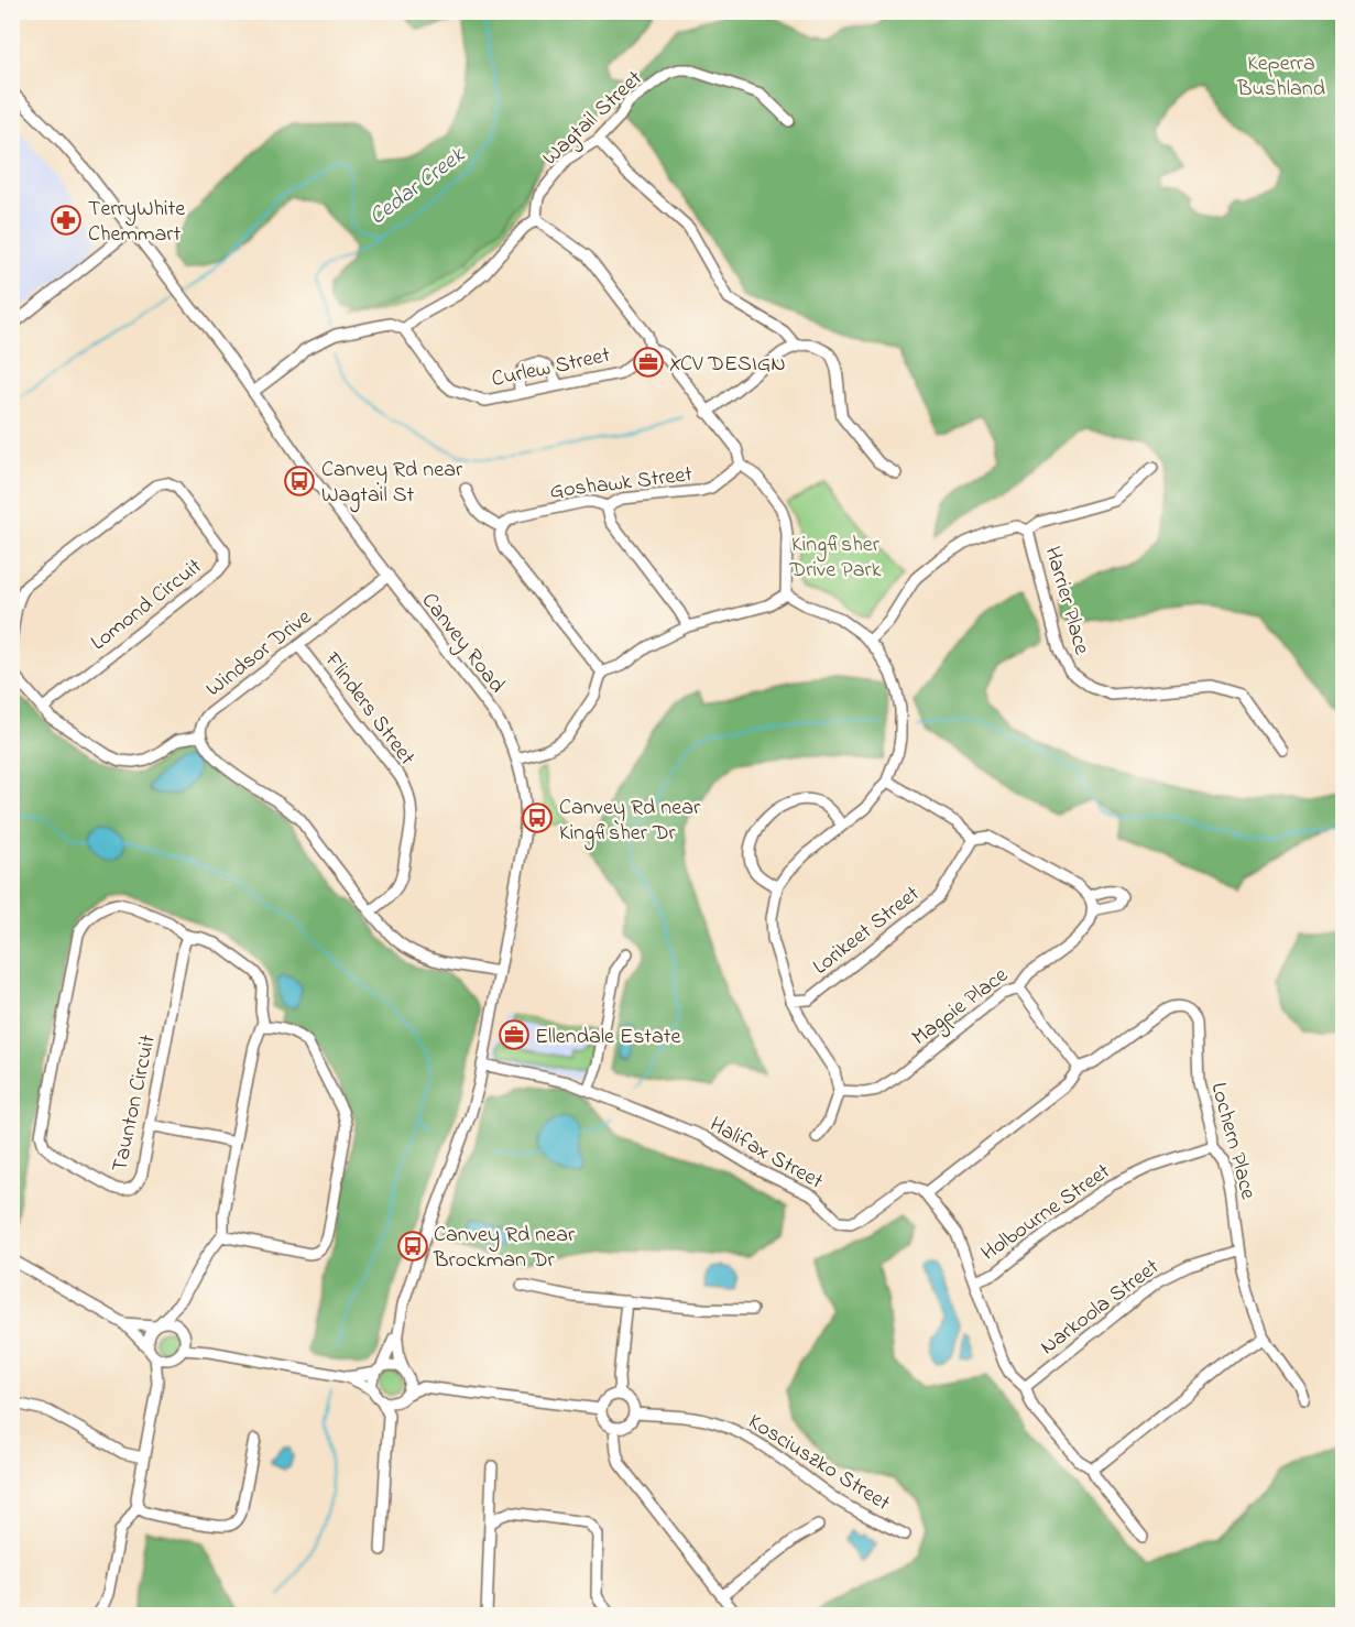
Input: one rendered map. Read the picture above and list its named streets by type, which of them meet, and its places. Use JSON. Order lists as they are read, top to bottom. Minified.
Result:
{"streets":{"street":["Wagtail Street","Curlew Street","Goshawk Street","Harrier Place","Lomond Circuit","Canvey Road","Windsor Drive","Flinders Street","Lorikeet Street","Magpie Place","Taunton Circuit","Lochern Place","Halifax Street","Holbourne Street","Narkoola Street","Kosciuszko Street"]},"crossings":[["Canvey Road","Windsor Drive"],["Canvey Road","Halifax Street"],["Windsor Drive","Flinders Street"],["Lochern Place","Halifax Street"],["Lochern Place","Holbourne Street"],["Lochern Place","Narkoola Street"]],"water":["Cedar Creek"],"parks":["Keperra Bushland","Kingfisher Drive Park"],"places":{"pharmacy":["TerryWhite Chemmart"],"office":["XCV DESIGN","Ellendale Estate"],"bus stop":["Canvey Rd near Wagtail St","Canvey Rd near Kingfisher Dr","Canvey Rd near Brockman Dr"]}}
